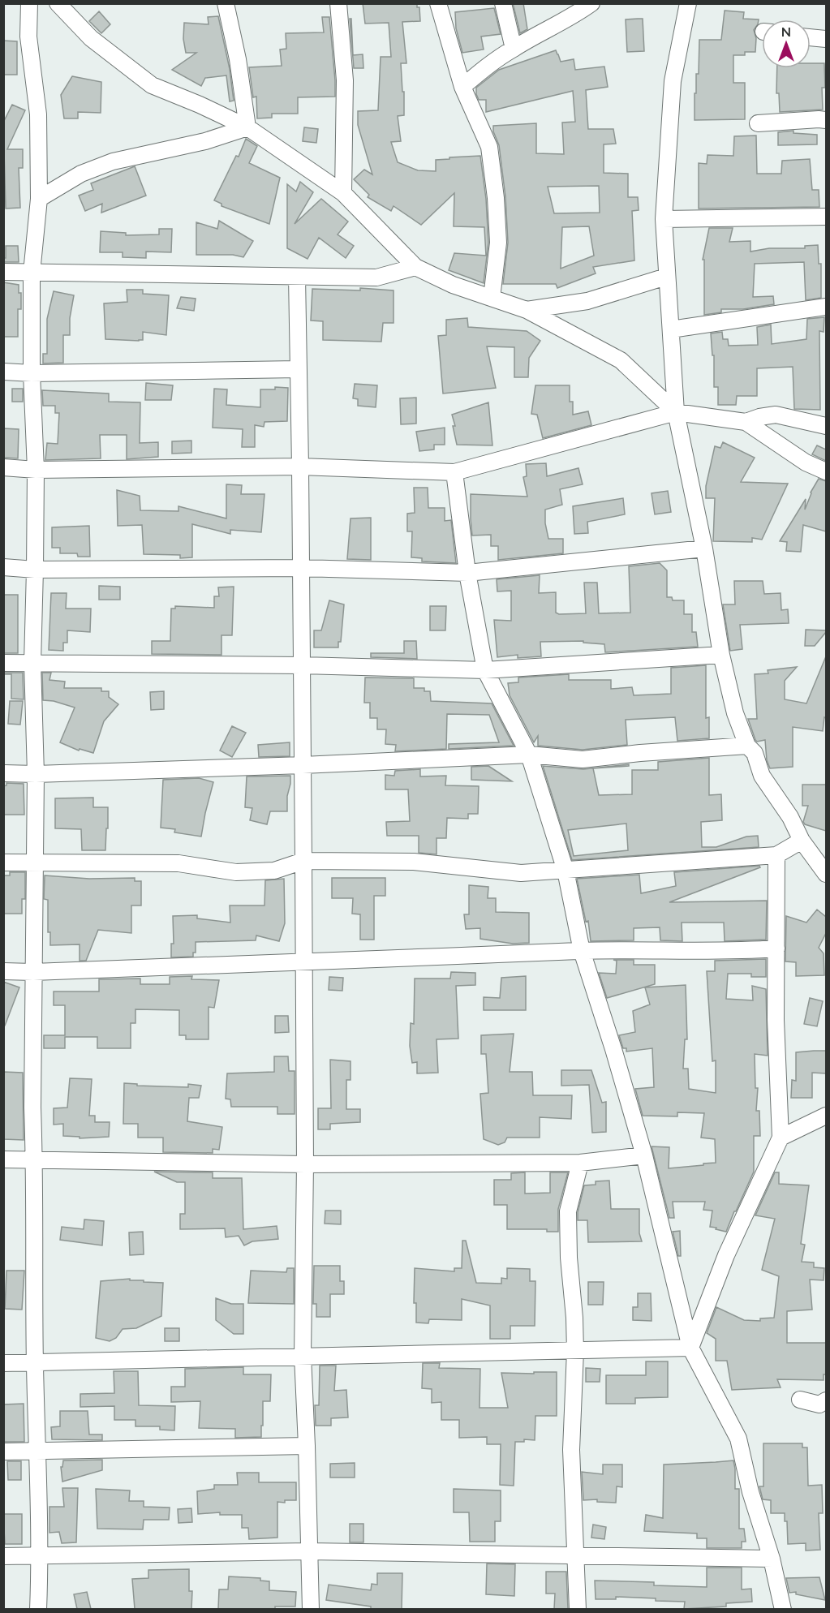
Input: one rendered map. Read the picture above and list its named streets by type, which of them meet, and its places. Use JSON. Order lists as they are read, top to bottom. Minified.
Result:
{"north":"top"}
